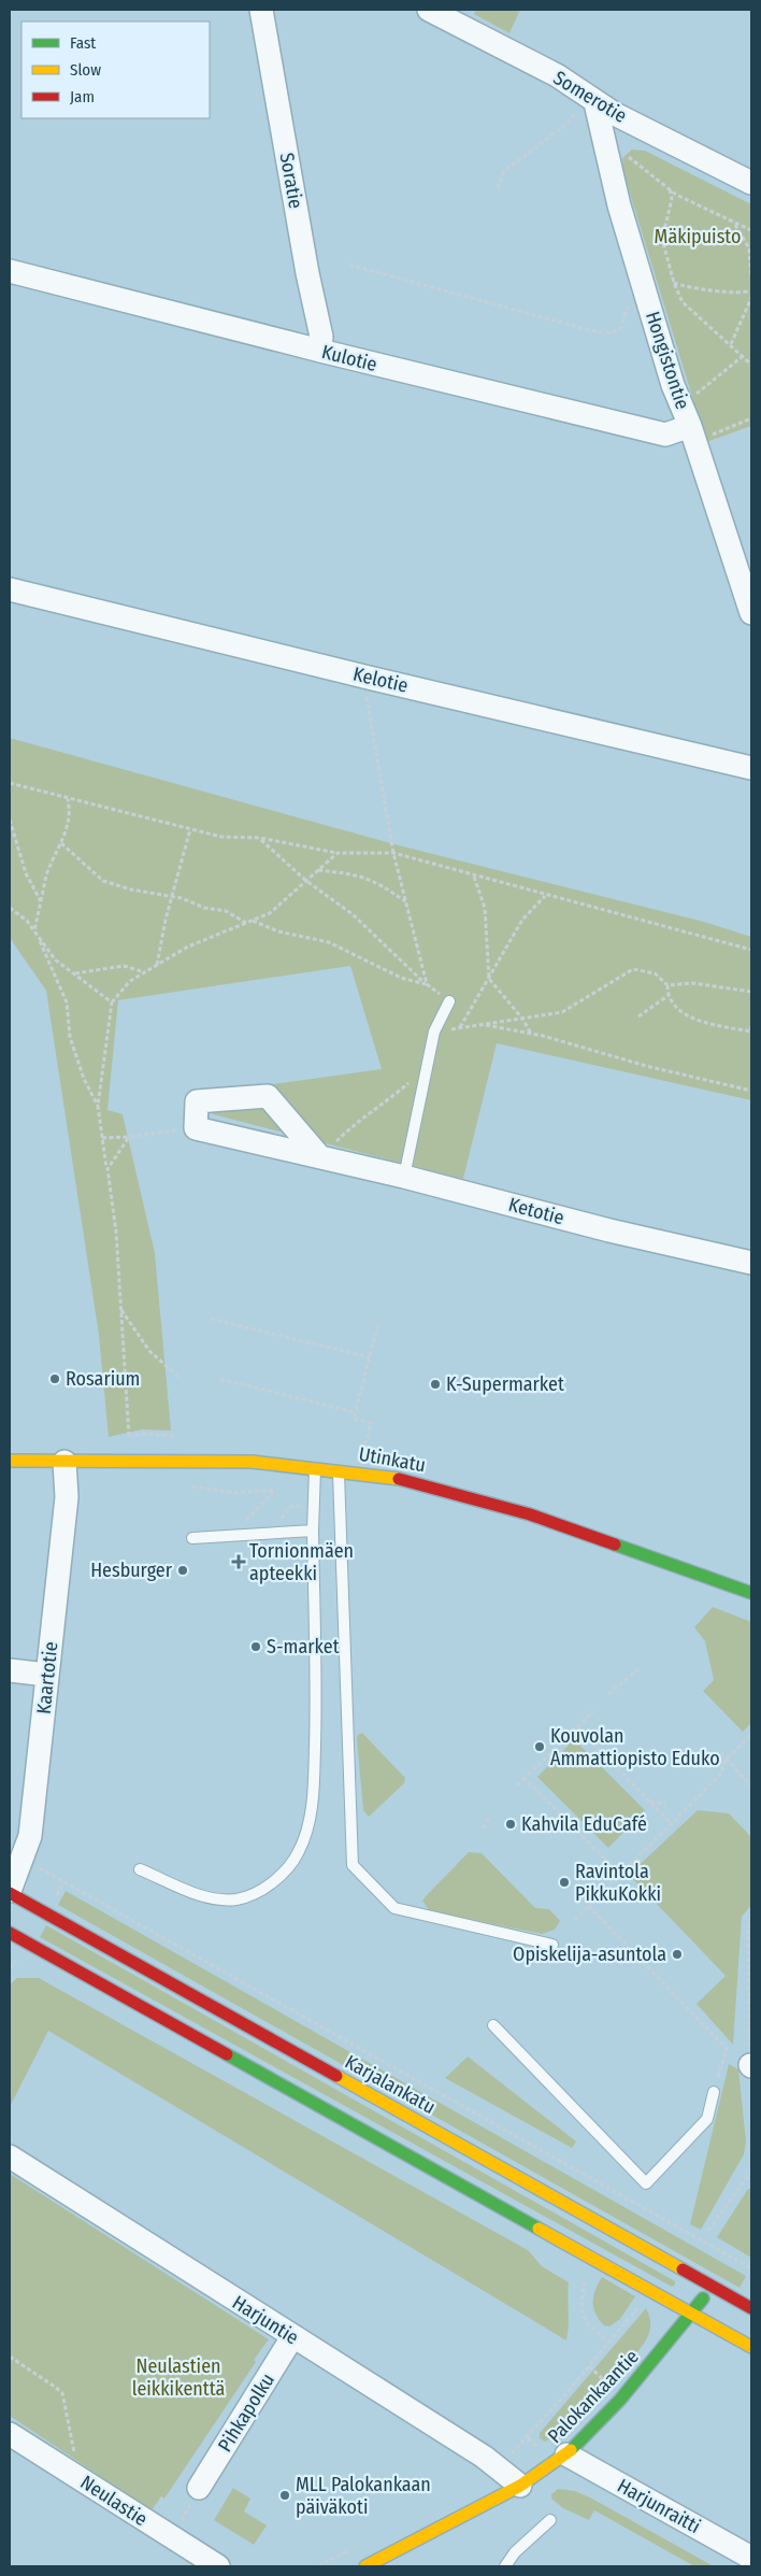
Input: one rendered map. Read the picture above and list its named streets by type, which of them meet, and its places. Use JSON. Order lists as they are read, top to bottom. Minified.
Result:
{"streets":{"main road":["Utinkatu","Karjalankatu","Palokankaantie"],"street":["Somerotie","Soratie","Kulotie","Hongistontie","Kelotie","Ketotie","Kaartotie","Harjuntie","Pihkapolku","Neulastie","Harjunraitti"]},"crossings":[["Somerotie","Hongistontie"],["Soratie","Kulotie"],["Kulotie","Hongistontie"],["Utinkatu","Kaartotie"],["Kaartotie","Karjalankatu"],["Karjalankatu","Palokankaantie"],["Harjuntie","Palokankaantie"],["Harjuntie","Pihkapolku"],["Palokankaantie","Harjunraitti"]],"parks":["Mäkipuisto","Neulastien leikkikenttä"],"places":{"other":["Rosarium","K-Supermarket","Hesburger","S-market","Kouvolan Ammattiopisto Eduko","Kahvila EduCafé","Ravintola PikkuKokki","Opiskelija-asuntola","MLL Palokankaan päiväkoti"],"health":["Tornionmäen apteekki"]},"legend":["Fast","Slow","Jam"]}
